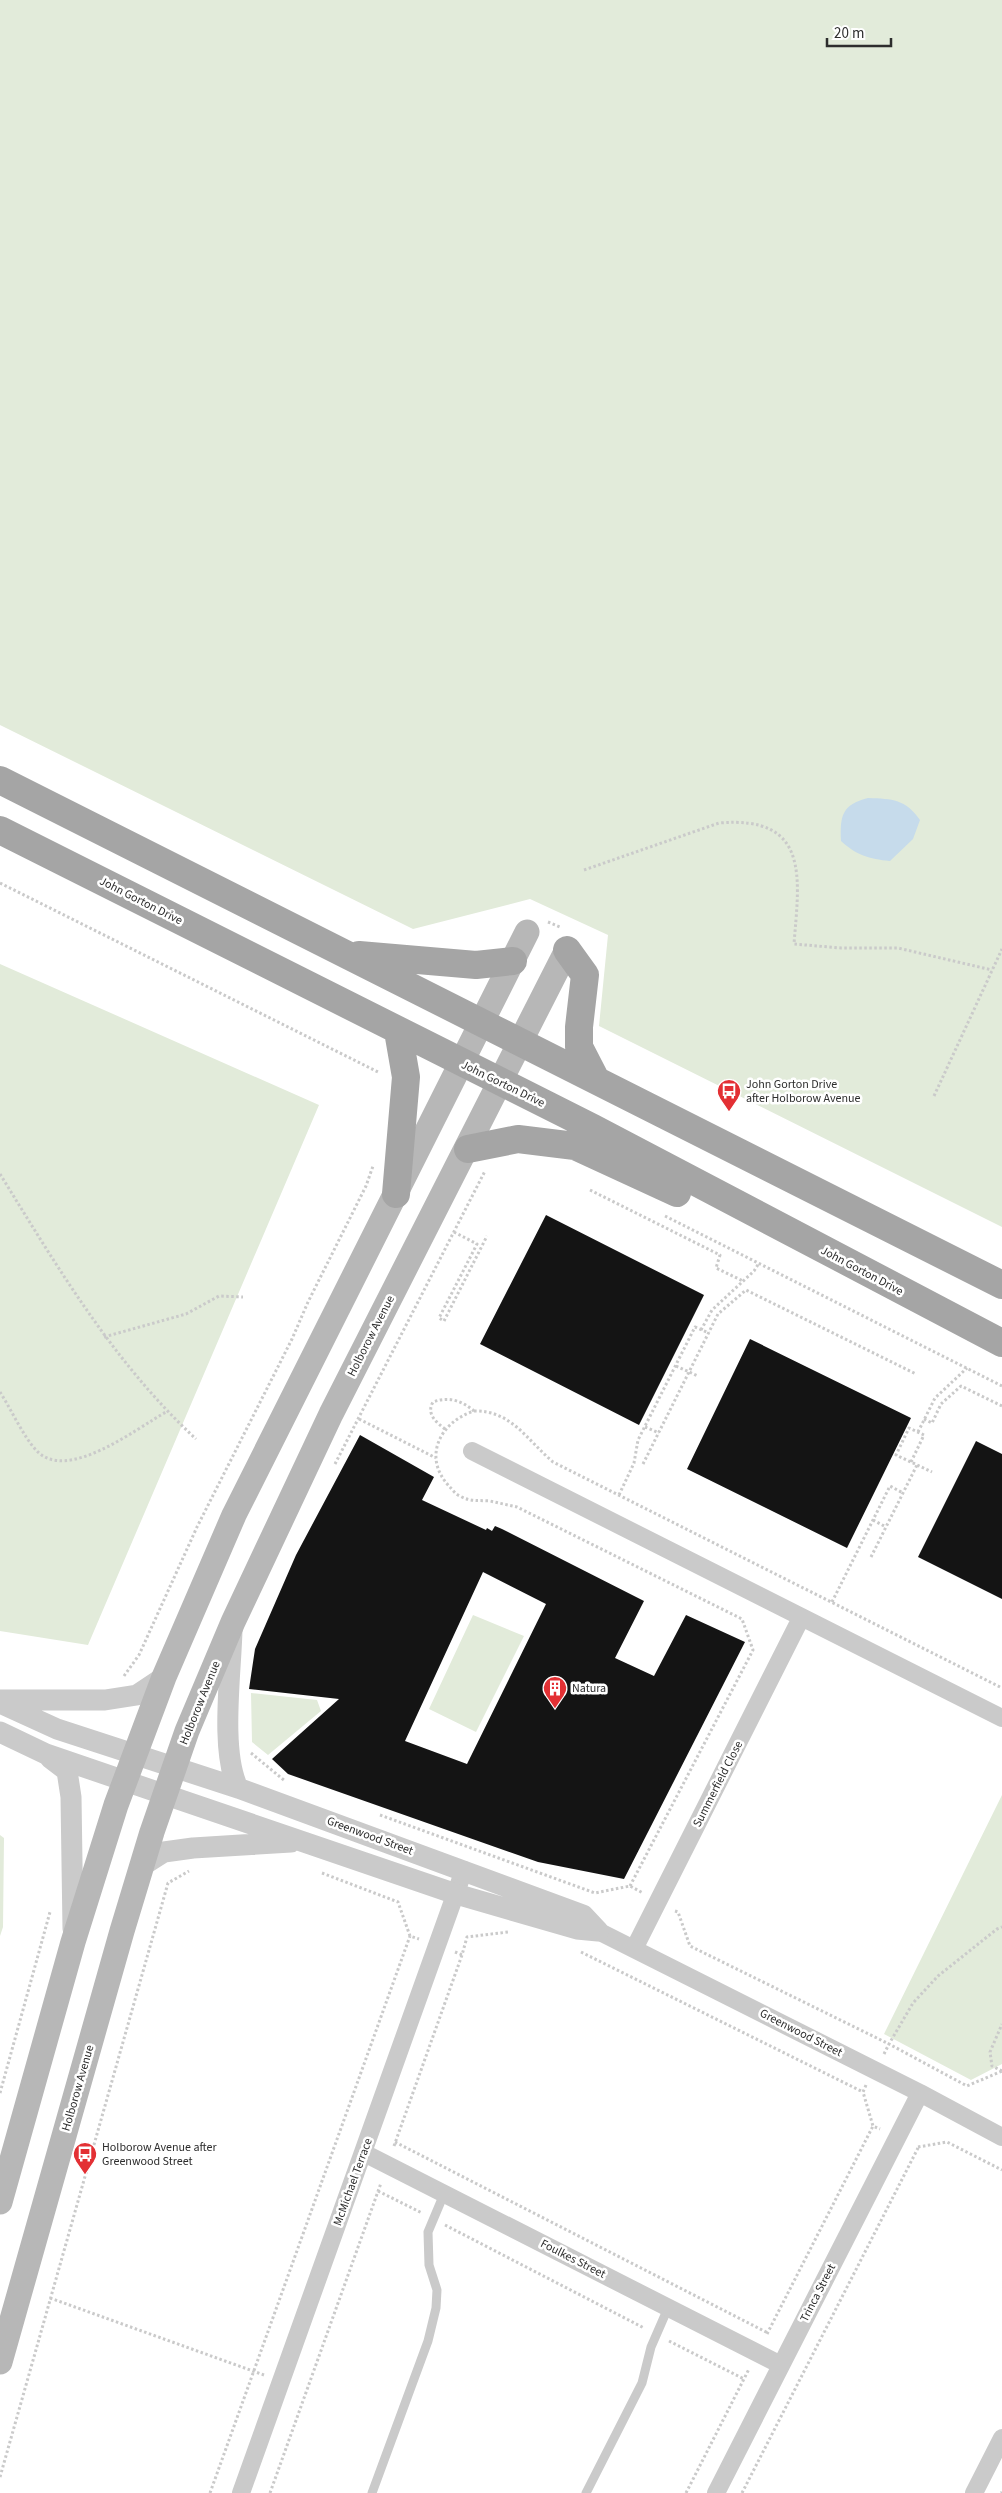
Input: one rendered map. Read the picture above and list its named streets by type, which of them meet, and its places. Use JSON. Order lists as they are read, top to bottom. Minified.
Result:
{"streets":{"main road":["John Gorton Drive","Holborow Avenue"],"street":["Summerfield Close","Greenwood Street","McMichael Terrace","Foulkes Street","Trinca Street"]},"crossings":[["John Gorton Drive","Holborow Avenue"],["Holborow Avenue","Greenwood Street"],["Summerfield Close","Greenwood Street"],["Greenwood Street","McMichael Terrace"],["Greenwood Street","Trinca Street"],["McMichael Terrace","Foulkes Street"],["Foulkes Street","Trinca Street"]],"places":{"bus stop":["John Gorton Drive after Holborow Avenue","Holborow Avenue after Greenwood Street"],"building":["Natura"]},"scale_bar":"20 m"}
